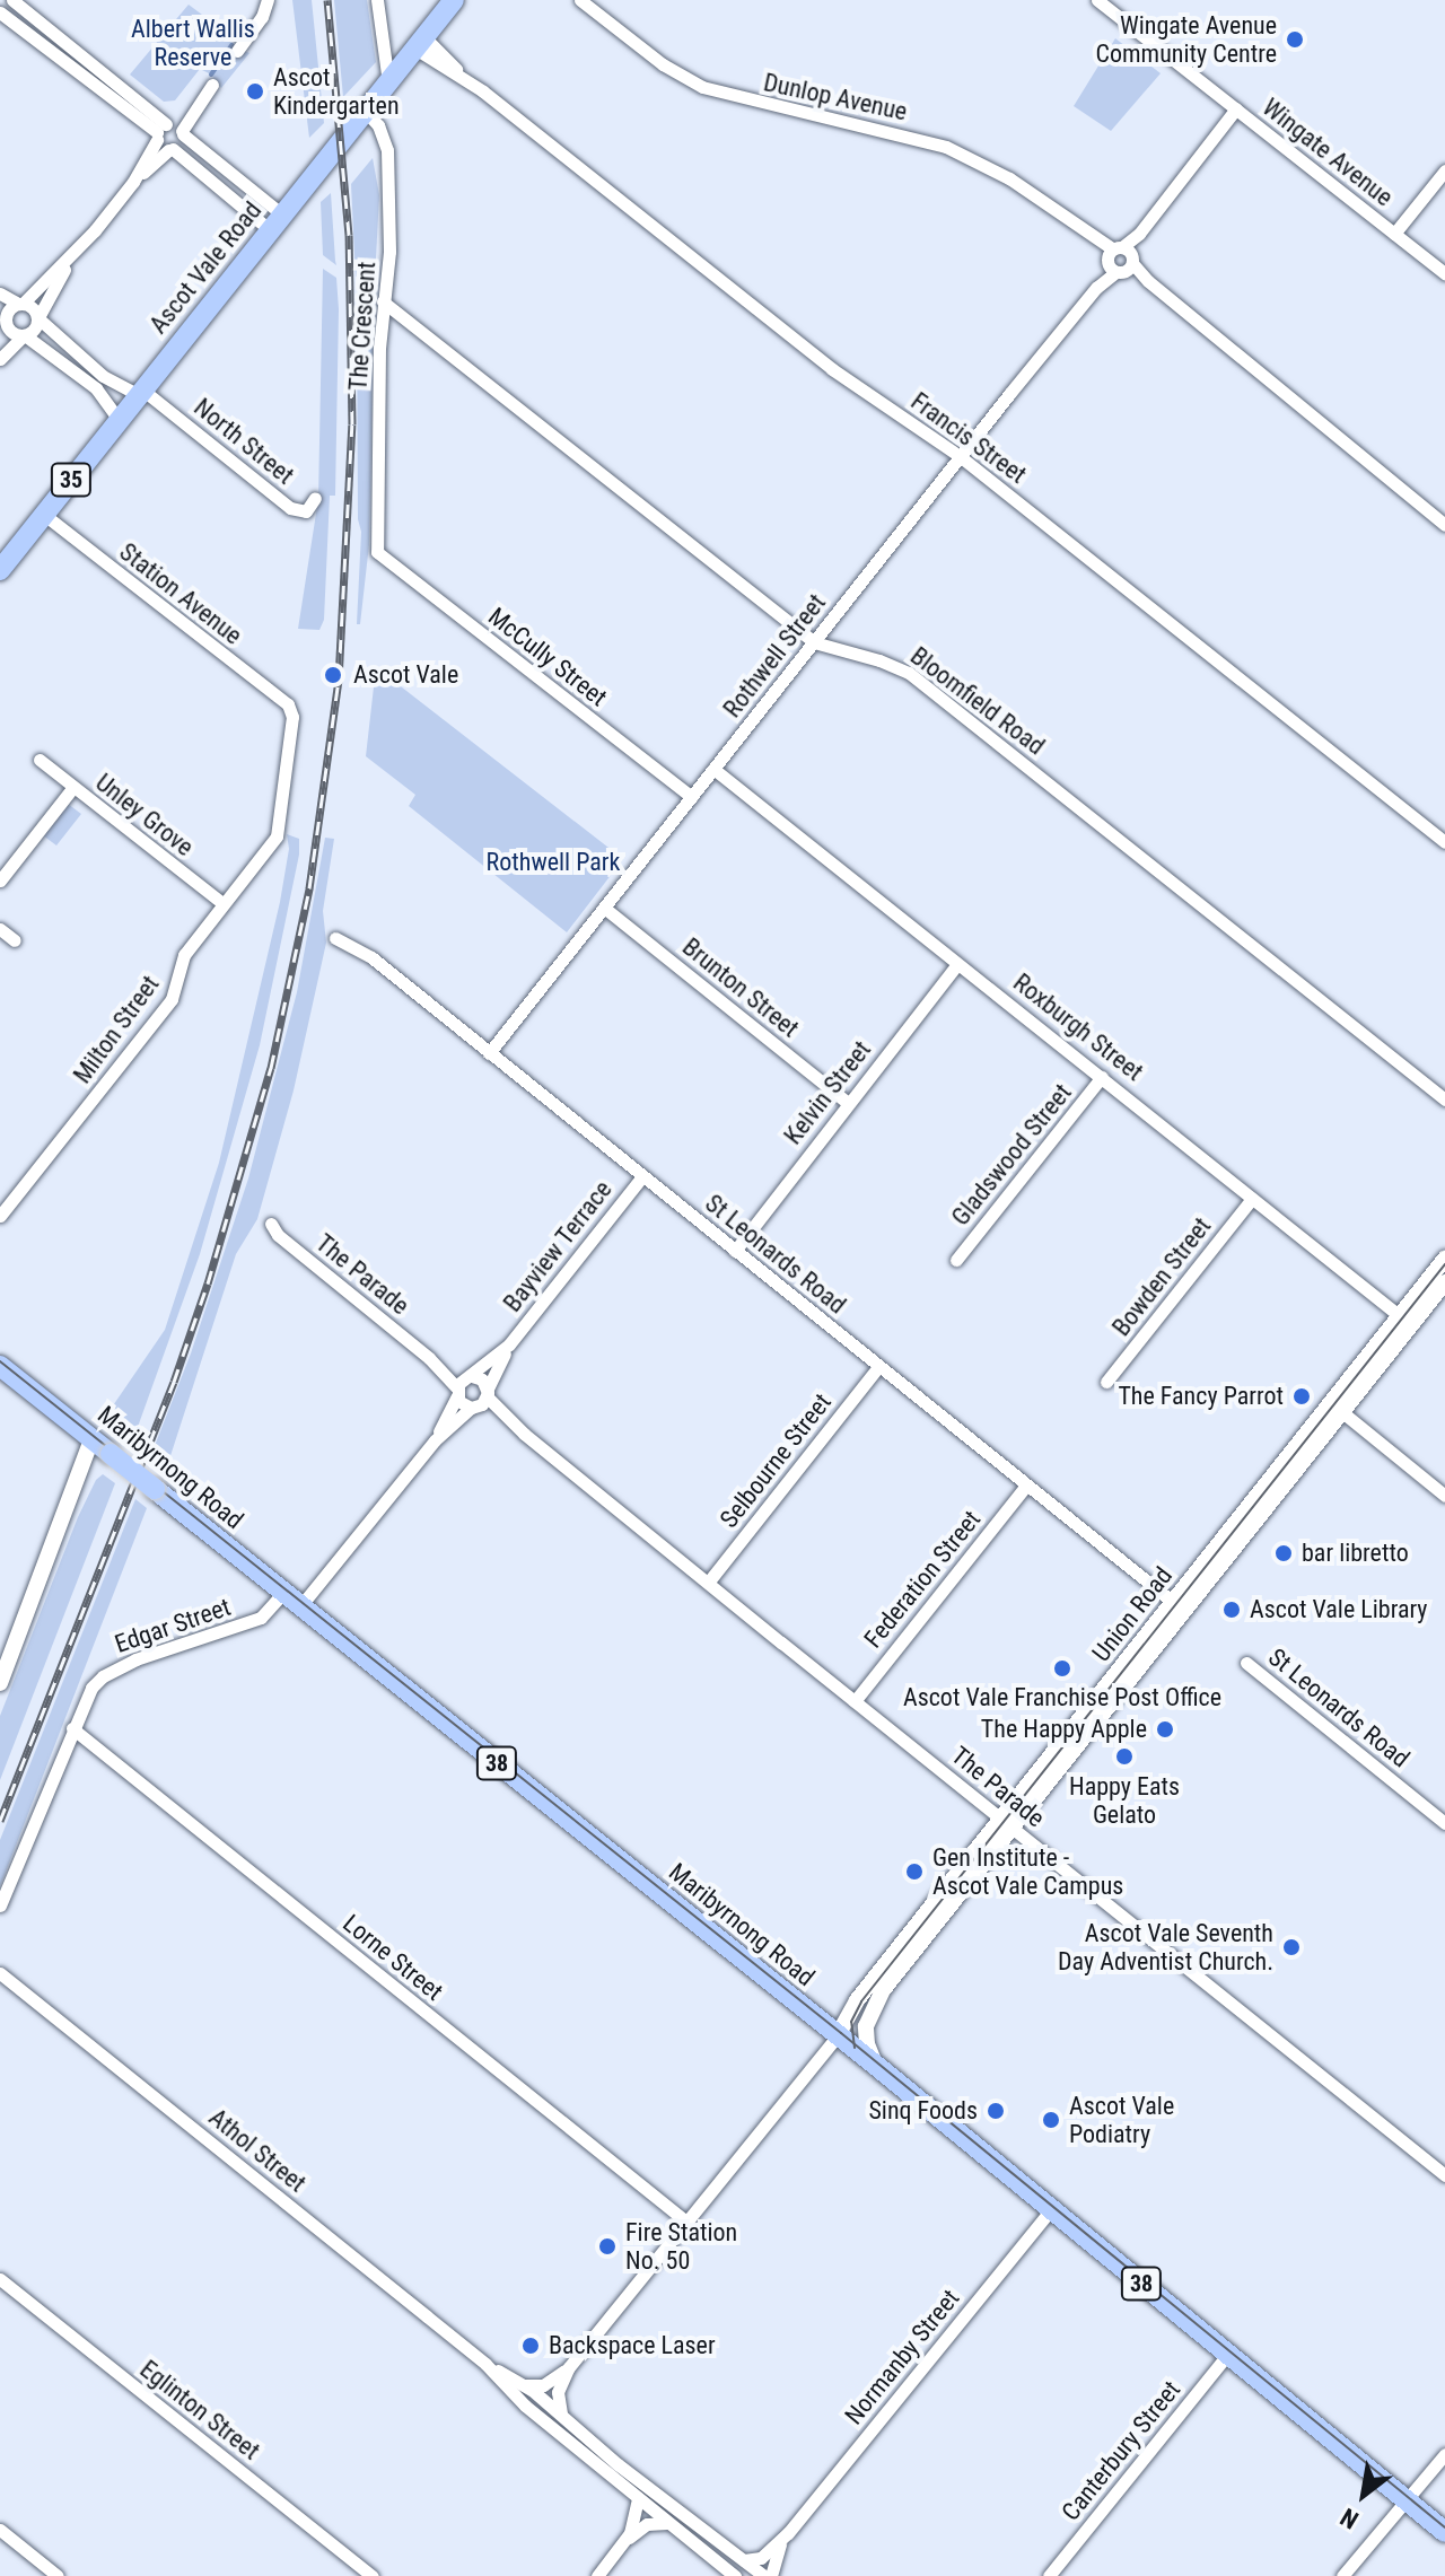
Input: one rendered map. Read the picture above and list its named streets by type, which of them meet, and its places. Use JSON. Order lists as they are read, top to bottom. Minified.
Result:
{"streets":{"main road":["Ascot Vale Road","35","Maribyrnong Road","38"],"street":["Dunlop Avenue","Wingate Avenue","The Crescent","Francis Street","North Street","Station Avenue","Rothwell Street","McCully Street","Bloomfield Road","Unley Grove","Brunton Street","Roxburgh Street","Milton Street","Kelvin Street","Gladswood Street","Bayview Terrace","St Leonards Road","The Parade","Bowden Street","Selbourne Street","Federation Street","Union Road","Edgar Street","Lorne Street","Athol Street","Normanby Street","Eglinton Street","Canterbury Street"]},"crossings":[["Dunlop Avenue","Rothwell Street"],["Wingate Avenue","Rothwell Street"],["Ascot Vale Road","The Crescent"],["Ascot Vale Road","Francis Street"],["Ascot Vale Road","North Street"],["Ascot Vale Road","Station Avenue"],["The Crescent","McCully Street"],["The Crescent","Bloomfield Road"],["Francis Street","Rothwell Street"],["Station Avenue","Milton Street"],["Rothwell Street","McCully Street"],["Rothwell Street","Bloomfield Road"],["Rothwell Street","Brunton Street"],["Rothwell Street","Roxburgh Street"],["Rothwell Street","St Leonards Road"],["Unley Grove","Milton Street"],["Brunton Street","Kelvin Street"],["Roxburgh Street","Kelvin Street"],["Roxburgh Street","Gladswood Street"],["Roxburgh Street","Bowden Street"],["Roxburgh Street","Union Road"],["Kelvin Street","St Leonards Road"],["Bayview Terrace","St Leonards Road"],["Bayview Terrace","The Parade"],["Bayview Terrace","Maribyrnong Road"],["St Leonards Road","Selbourne Street"],["St Leonards Road","Federation Street"],["St Leonards Road","Union Road"],["The Parade","Selbourne Street"],["The Parade","Federation Street"],["The Parade","Union Road"],["Maribyrnong Road","Union Road"],["Maribyrnong Road","Edgar Street"],["Maribyrnong Road","Normanby Street"],["Maribyrnong Road","Canterbury Street"],["Union Road","Lorne Street"],["Union Road","Athol Street"],["Edgar Street","Lorne Street"],["Athol Street","Normanby Street"]],"parks":["Albert Wallis Reserve","Rothwell Park"],"places":["Wingate Avenue Community Centre","Ascot Kindergarten","Ascot Vale","The Fancy Parrot","bar libretto","Ascot Vale Library","Ascot Vale Franchise Post Office","The Happy Apple","Happy Eats Gelato","Gen Institute - Ascot Vale Campus","Ascot Vale Seventh Day Adventist Church.","Sinq Foods","Ascot Vale Podiatry","Fire Station No. 50","Backspace Laser"],"north":"bottom left"}
